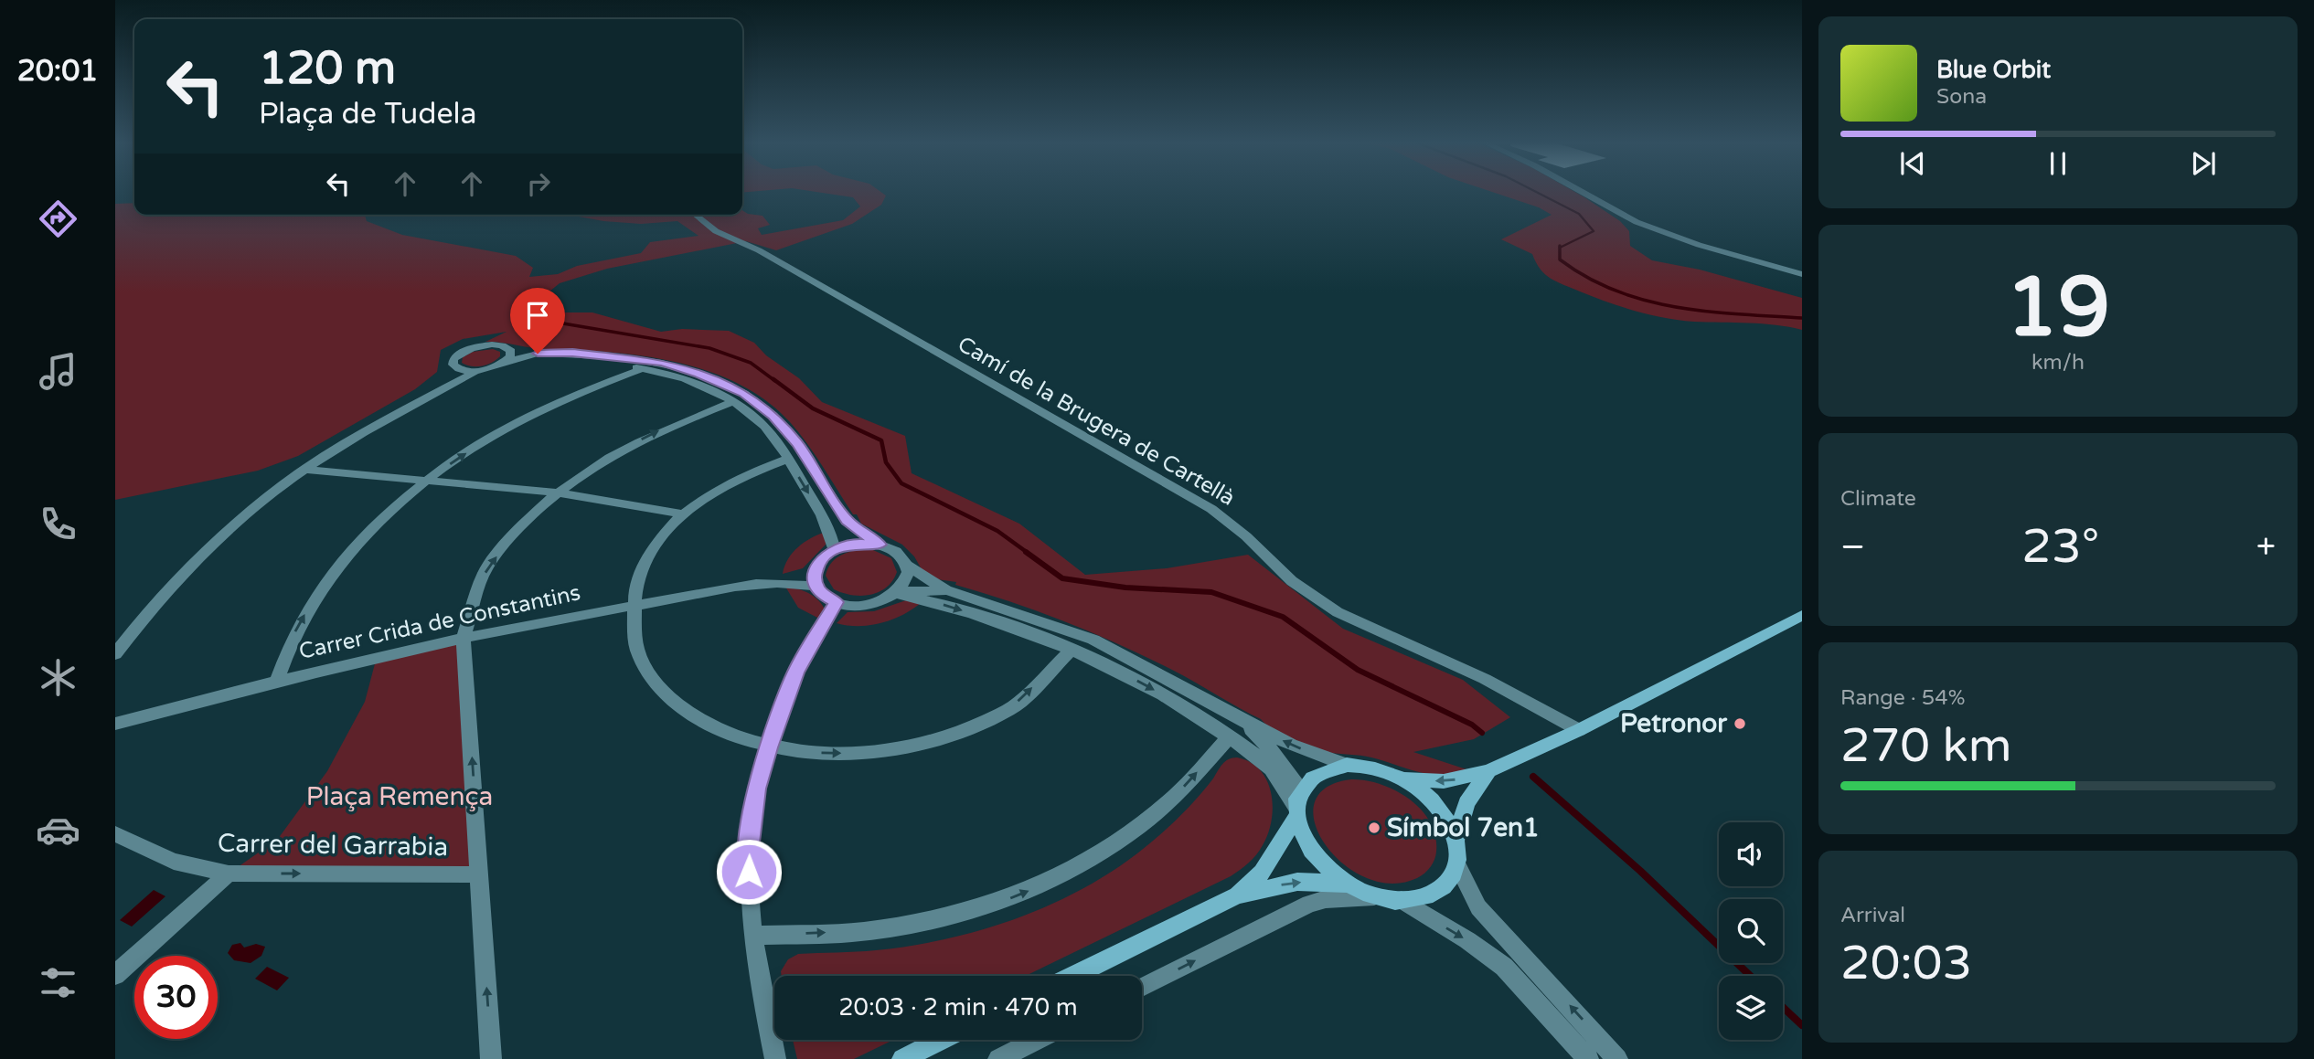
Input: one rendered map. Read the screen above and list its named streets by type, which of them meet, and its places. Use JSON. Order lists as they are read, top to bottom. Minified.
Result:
{"streets":{"street":["Camí de la Brugera de Cartellà","Carrer Crida de Constantins","Carrer del Garrabia"]},"one_way":["Carrer del Garrabia"],"parks":["Plaça Remença"],"places":["Petronor","Símbol 7en1"],"page":{"tabs":"20:01","turn":["120 m","Plaça de Tudela"],"song":["Blue Orbit","Sona"],"tile":[["19","km/h"],"Climate",["Range · 54%","270 km"],["Arrival","20:03"]],"heat":["−","23°","+"],"limit":"30","trip":"20:03 · 2 min · 470 m"}}
